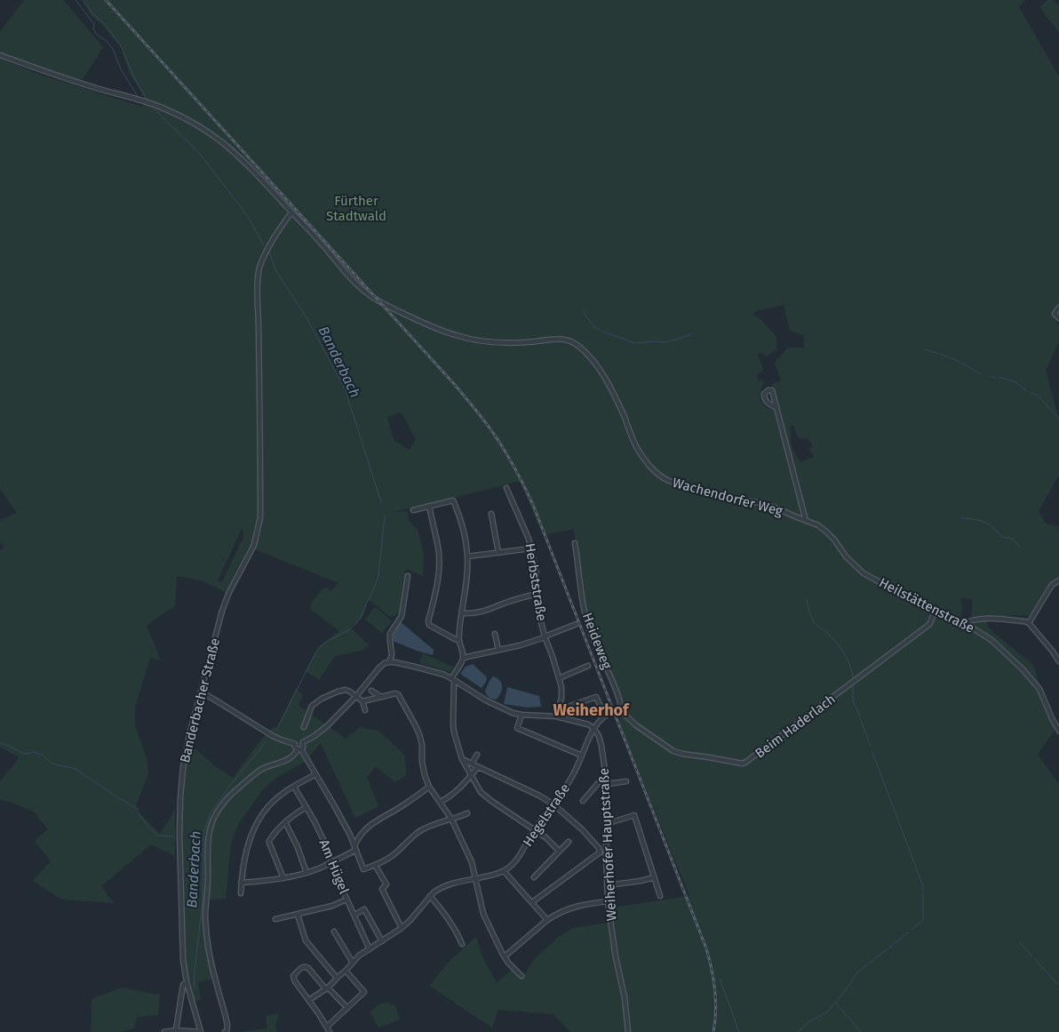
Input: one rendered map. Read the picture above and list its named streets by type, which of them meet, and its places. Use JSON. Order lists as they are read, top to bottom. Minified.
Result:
{"streets":{"street":["Wachendorfer Weg","Herbststraße","Heilstättenstraße","Heideweg","Banderbacher Straße","Beim Haderlach","Hegelstraße","Weiherhofer Hauptstraße","Am Hügel"]},"crossings":[["Wachendorfer Weg","Heilstättenstraße"],["Wachendorfer Weg","Banderbacher Straße"],["Heilstättenstraße","Beim Haderlach"],["Heideweg","Beim Haderlach"],["Hegelstraße","Weiherhofer Hauptstraße"]],"districts":["Weiherhof"],"water":["Banderbach"],"parks":["Fürther Stadtwald"]}
